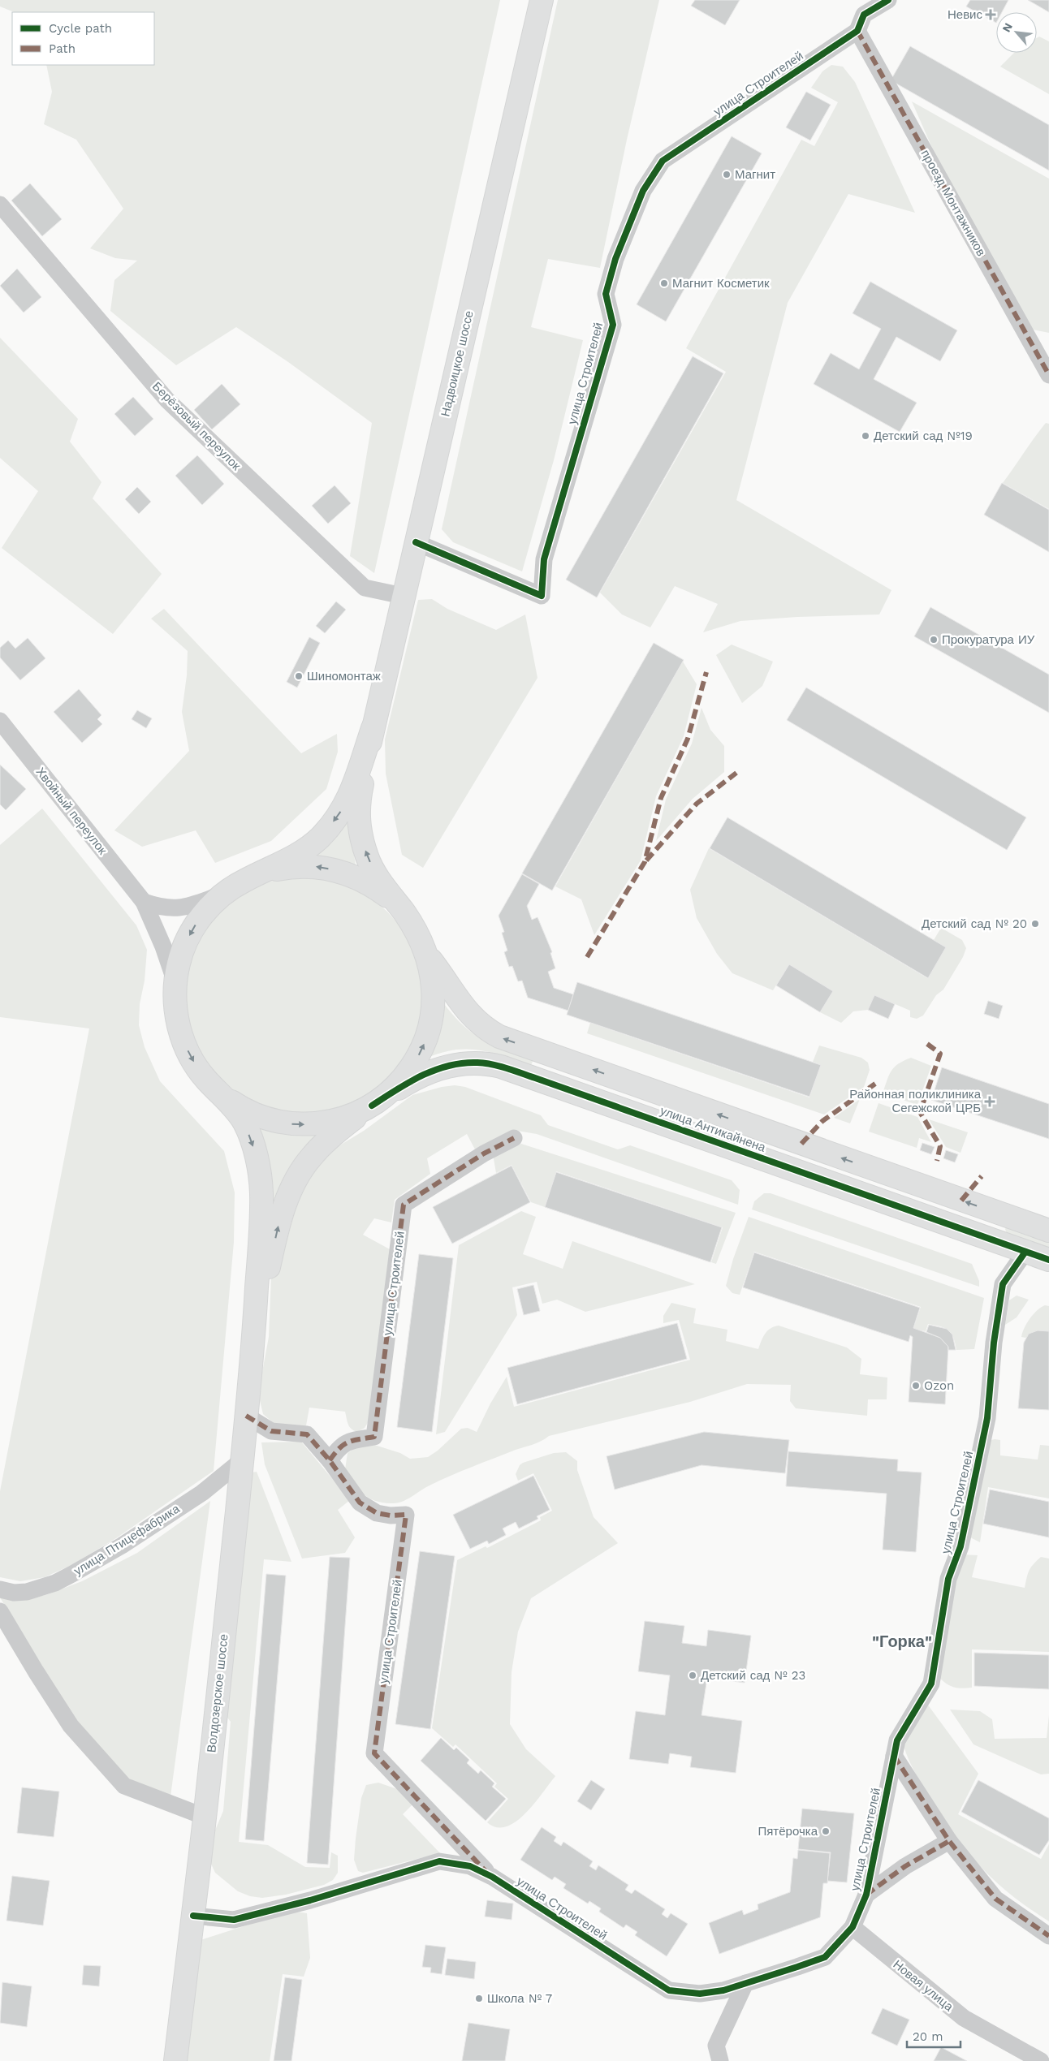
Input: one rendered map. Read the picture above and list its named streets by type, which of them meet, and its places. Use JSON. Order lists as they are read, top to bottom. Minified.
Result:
{"streets":{"main road":["Надвоицкое шоссе","улица Антикайнена","Волдозерское шоссе"],"street":["улица Строителей","проезд Монтажников","Берёзовый переулок","Хвойный переулок","улица Птицефабрика","Новая улица"]},"crossings":[["улица Строителей","проезд Монтажников"],["улица Строителей","Надвоицкое шоссе"],["улица Строителей","улица Антикайнена"],["улица Строителей","Волдозерское шоссе"],["улица Строителей","Новая улица"],["Надвоицкое шоссе","Берёзовый переулок"],["улица Птицефабрика","Волдозерское шоссе"]],"districts":["\"Горка\""],"places":{"health":["Невис","Районная поликлиника Сегежской ЦРБ"],"other":["Магнит","Магнит Косметик","Детский сад №19","Прокуратура ИУ","Шиномонтаж","Детский сад № 20","Ozon","Детский сад № 23","Пятёрочка","Школа № 7"]},"legend":["Cycle path","Path"],"scale_bar":"20 m","north":"top left"}
